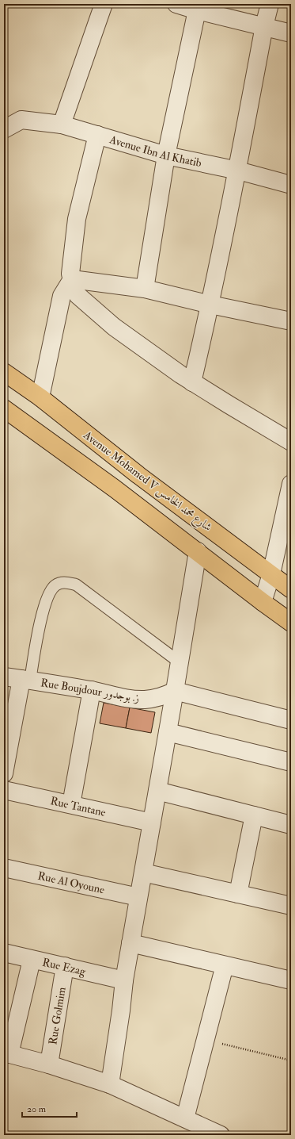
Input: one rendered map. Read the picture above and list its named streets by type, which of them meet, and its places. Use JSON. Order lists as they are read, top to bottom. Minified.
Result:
{"streets":{"main road":["Avenue Mohamed V شارع محمد الخامس"],"street":["Avenue Ibn Al Khatib","Rue Boujdour ز. بوجدور","Rue Tantane","Rue Al Oyoune","Rue Ezag","Rue Golmim"]},"crossings":[["Rue Ezag","Rue Golmim"]],"scale_bar":"20 m"}
